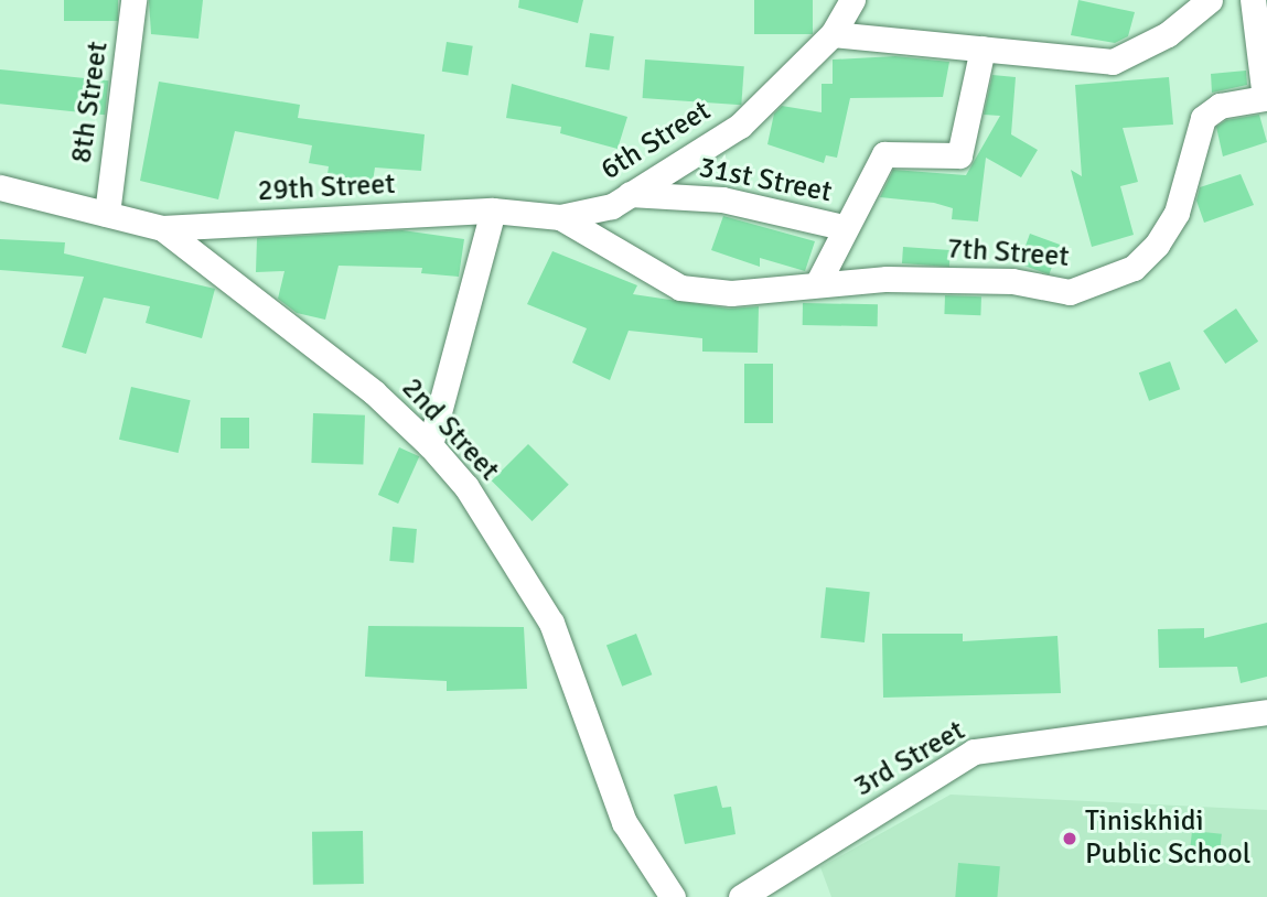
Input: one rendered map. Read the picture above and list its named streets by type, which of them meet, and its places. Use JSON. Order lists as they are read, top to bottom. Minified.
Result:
{"streets":{"street":["8th Street","6th Street","31st Street","29th Street","7th Street","2nd Street","3rd Street"]},"crossings":[["8th Street","2nd Street"],["6th Street","31st Street"],["6th Street","29th Street"],["6th Street","7th Street"],["29th Street","2nd Street"]],"places":["Tiniskhidi Public School"]}
